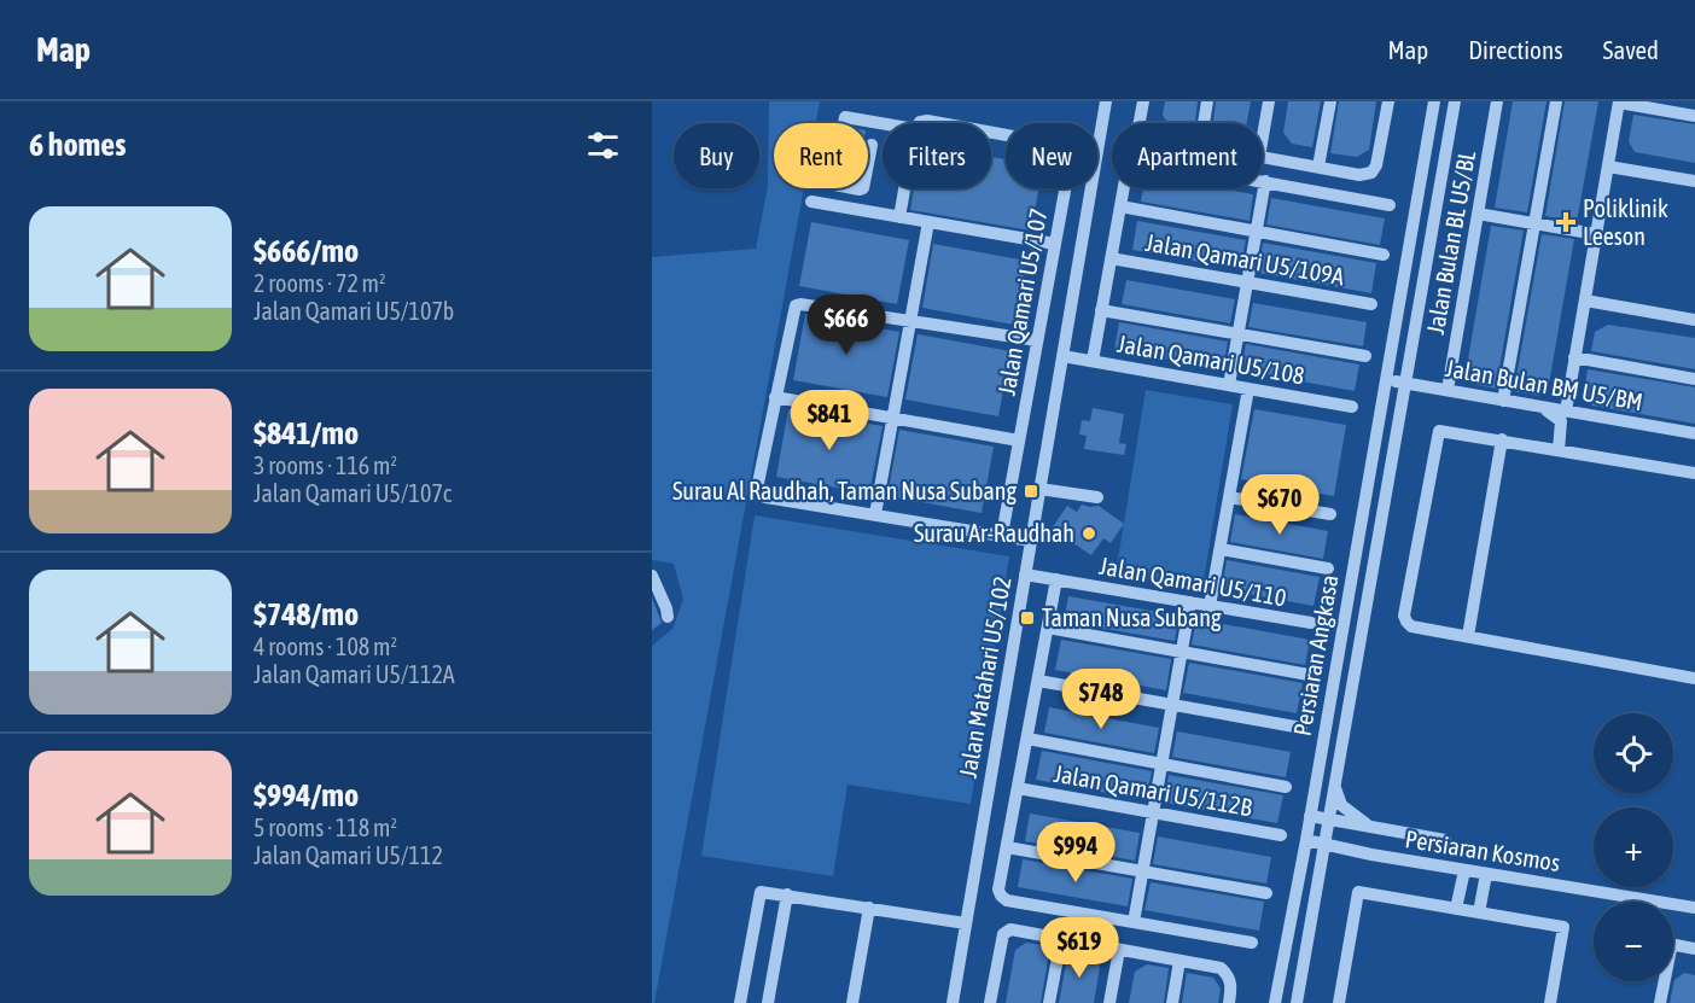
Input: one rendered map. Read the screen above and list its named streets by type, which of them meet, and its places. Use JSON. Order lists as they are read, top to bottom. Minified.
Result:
{"streets":{"street":["Jalan Bulan BL U5/BL","Jalan Qamari U5/109A","Jalan Qamari U5/107","Jalan Qamari U5/108","Jalan Bulan BM U5/BM","Jalan Qamari U5/110","Persiaran Angkasa","Jalan Matahari U5/102","Jalan Qamari U5/112B","Persiaran Kosmos"]},"crossings":[["Jalan Bulan BL U5/BL","Jalan Bulan BM U5/BM"],["Jalan Qamari U5/108","Jalan Matahari U5/102"],["Jalan Bulan BM U5/BM","Persiaran Angkasa"],["Jalan Qamari U5/110","Jalan Matahari U5/102"],["Persiaran Angkasa","Persiaran Kosmos"]],"places":{"health":["Poliklinik Leeson"],"transit":["Surau Al Raudhah, Taman Nusa Subang","Taman Nusa Subang"],"other":["Surau Ar-Raudhah"]},"page":{"header":"Map","nav":["Map","Directions","Saved"],"heading":"6 homes","chip":["Buy","Rent","Filters","New","Apartment"],"list":[{"name":"$666/mo","note":"2 rooms · 72 m² · Jalan Qamari U5/107b"},{"name":"$841/mo","note":"3 rooms · 116 m² · Jalan Qamari U5/107c"},{"name":"$748/mo","note":"4 rooms · 108 m² · Jalan Qamari U5/112A"},{"name":"$994/mo","note":"5 rooms · 118 m² · Jalan Qamari U5/112"}],"price":["$666","$841","$670","$748","$994","$619"],"map_buttons":["+","−"]}}
